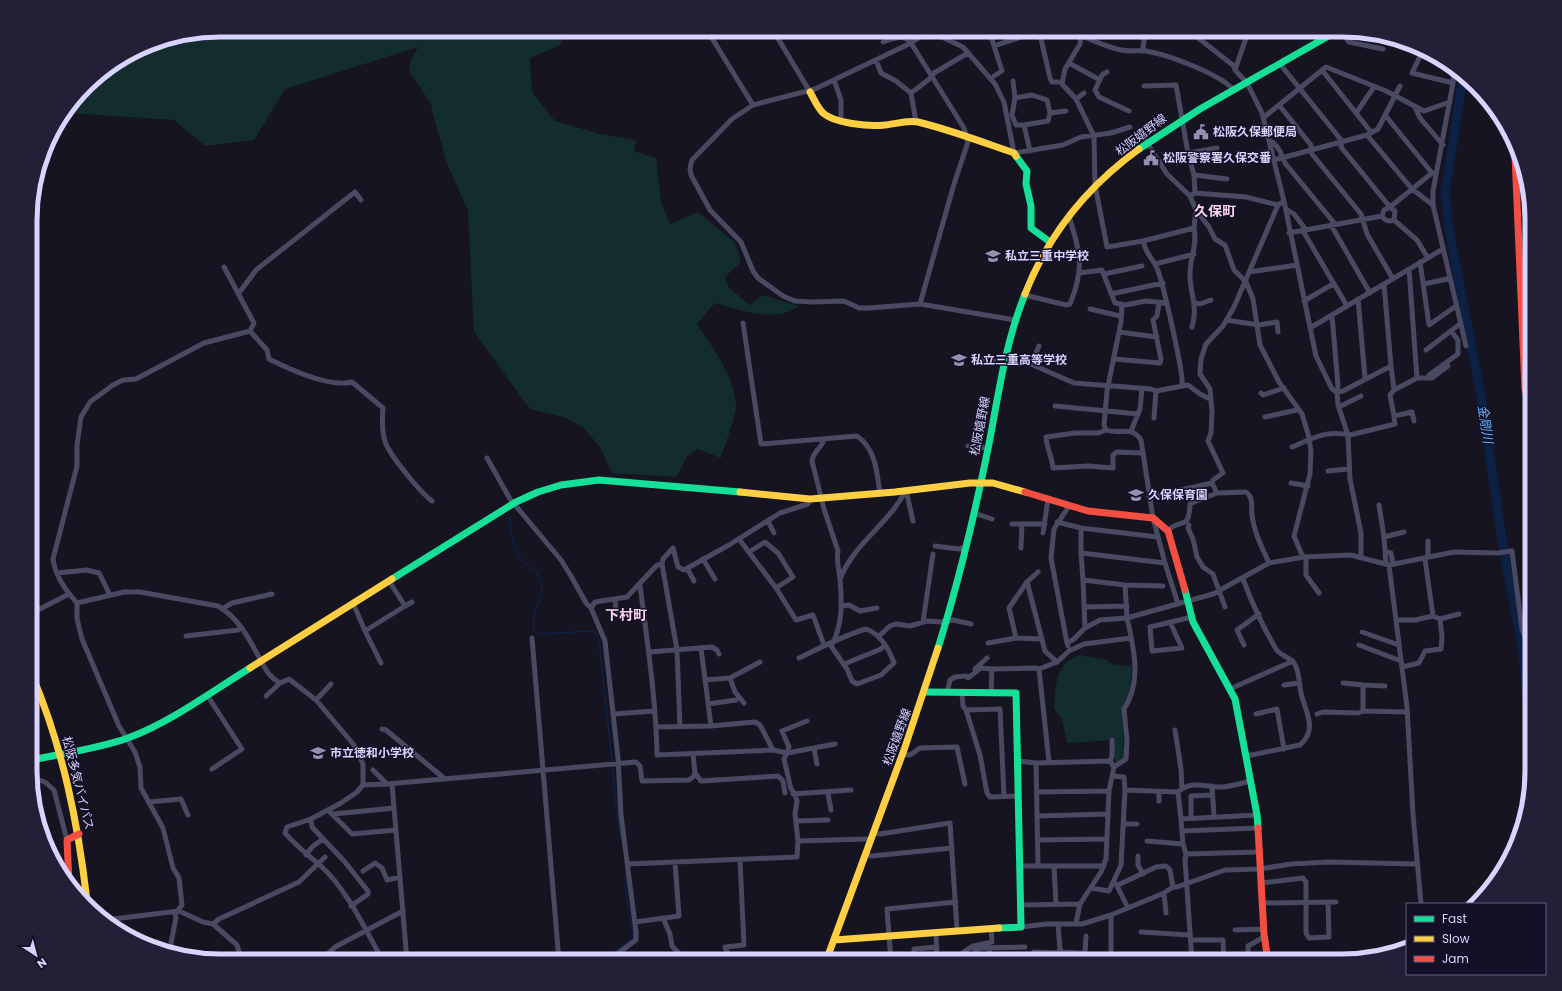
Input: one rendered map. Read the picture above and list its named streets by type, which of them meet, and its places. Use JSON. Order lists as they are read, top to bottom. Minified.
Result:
{"streets":{"main road":["松阪嬉野線","松阪多気バイパス"]},"districts":["久保町","下村町"],"water":["金剛川"],"places":{"public building":["松阪久保郵便局","松阪警察署久保交番"],"school or university":["私立三重中学校","私立三重高等学校","久保保育園","市立徳和小学校"]},"legend":["Fast","Slow","Jam"],"north":"bottom right"}
